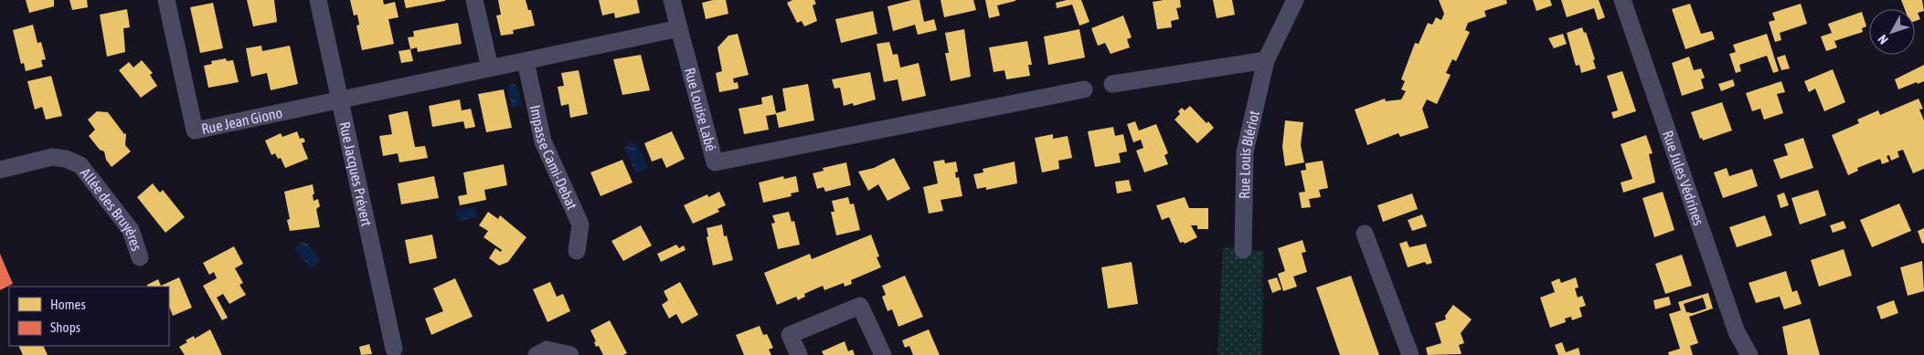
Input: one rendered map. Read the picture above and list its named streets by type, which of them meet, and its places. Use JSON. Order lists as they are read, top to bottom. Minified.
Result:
{"streets":{"street":["Rue Louise Labé","Rue Jean Giono","Rue Louis Blériot","Impasse Cami-Debat","Rue Jacques Prévert","Rue Jules Védrines","Allée des Bruyères"]},"crossings":[["Rue Jean Giono","Rue Jacques Prévert"]],"legend":["Homes","Shops"],"north":"bottom left"}
